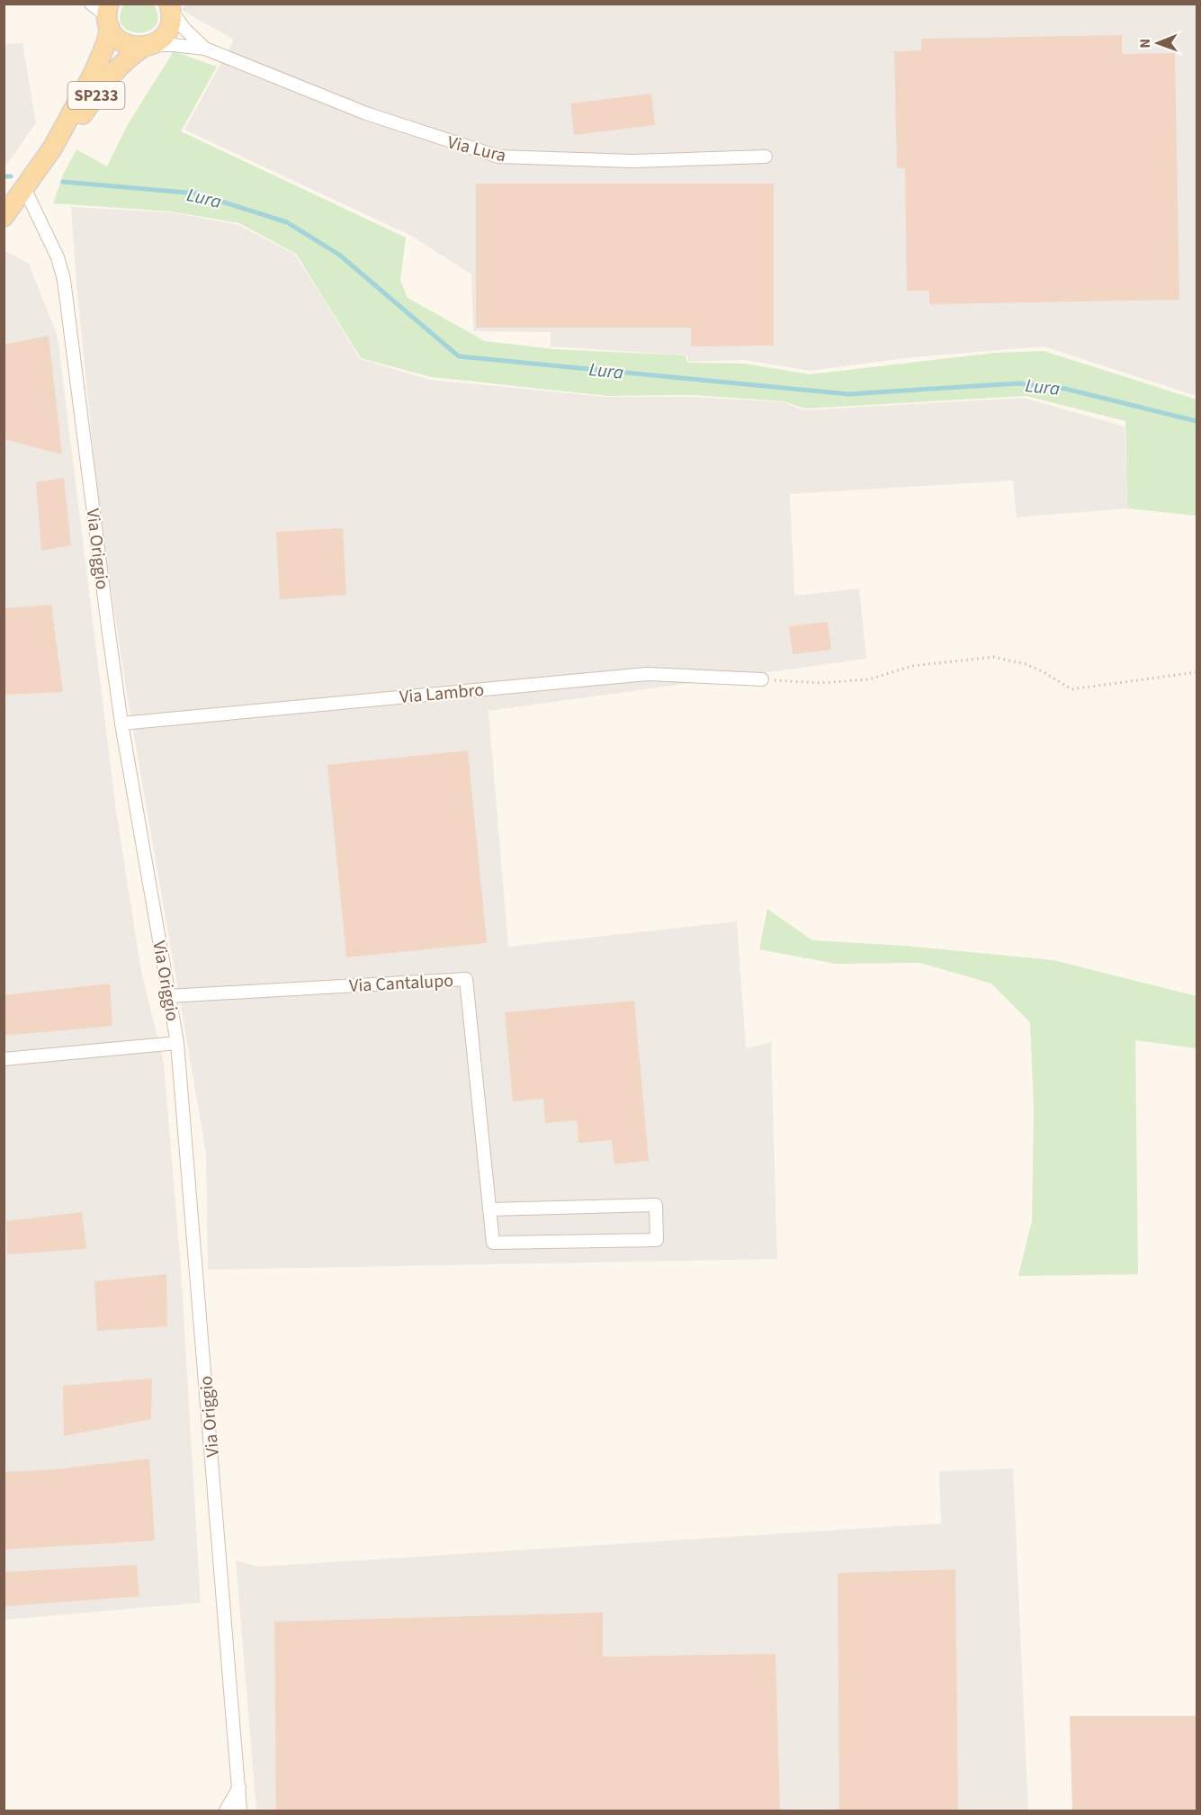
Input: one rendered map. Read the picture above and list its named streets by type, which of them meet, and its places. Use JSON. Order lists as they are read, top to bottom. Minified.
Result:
{"streets":{"main road":["SP233"],"street":["Via Lura","Via Origgio","Via Lambro","Via Cantalupo"]},"crossings":[["SP233","Via Lura"],["SP233","Via Origgio"],["Via Origgio","Via Lambro"],["Via Origgio","Via Cantalupo"]],"water":["Lura"],"north":"left"}
